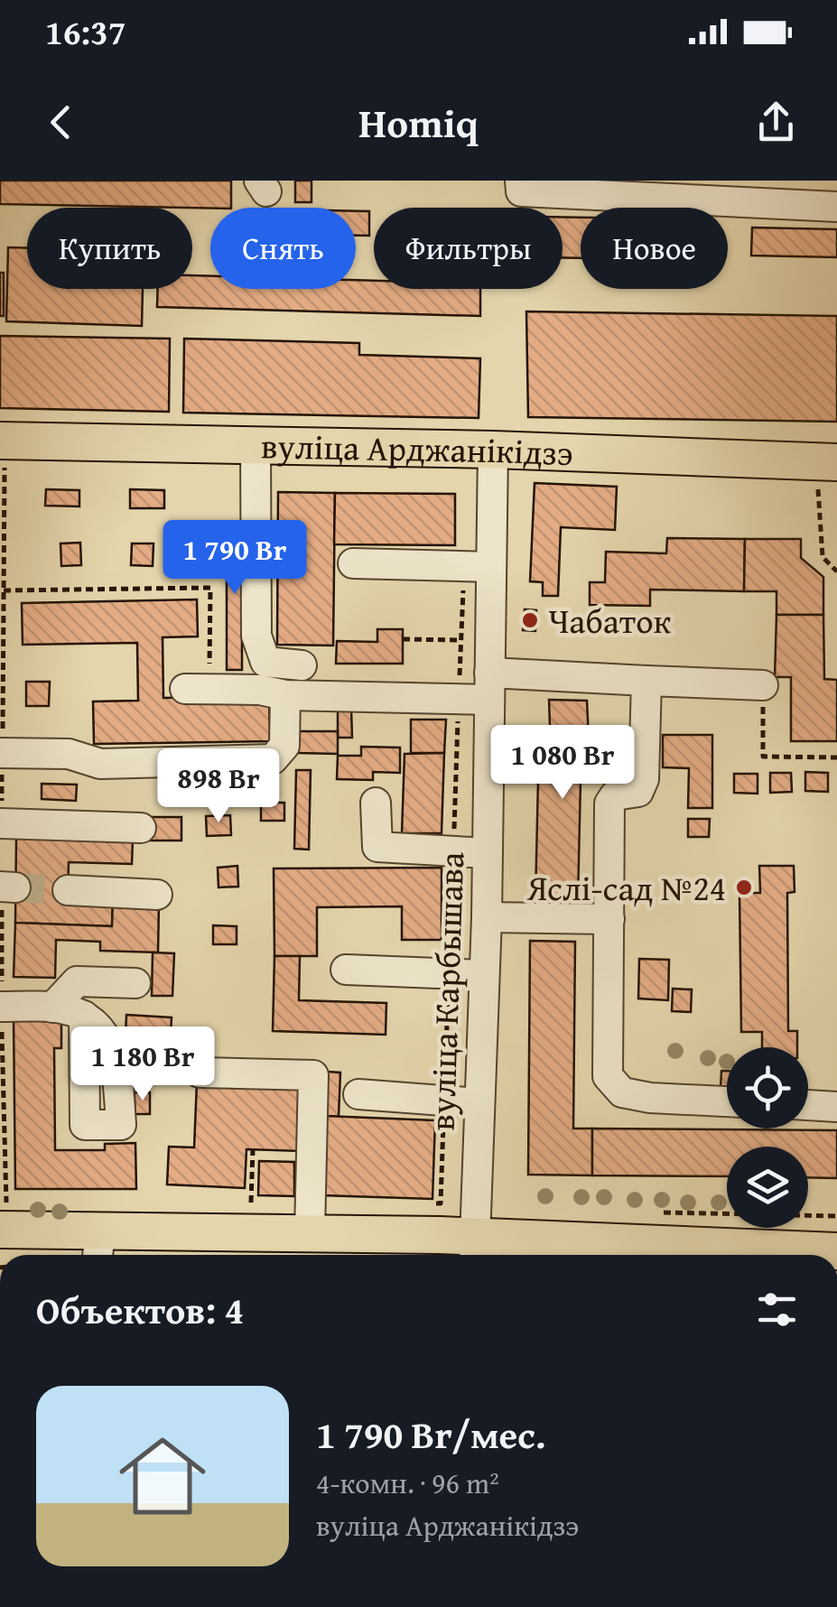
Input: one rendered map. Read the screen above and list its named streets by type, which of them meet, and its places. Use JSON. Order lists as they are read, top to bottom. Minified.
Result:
{"streets":{"main road":["вуліца Арджанікідзэ"],"street":["вуліца Карбышава"]},"crossings":[["вуліца Арджанікідзэ","вуліца Карбышава"]],"places":["Чабаток","Яслі-сад №24"],"page":{"status":"16:37","header":"Homiq","chip":["Купить","Снять","Фильтры","Новое"],"price":["1 790 Br","1 080 Br","898 Br","1 180 Br"],"heading":"Объектов: 4","list":[{"name":"1 790 Br/мес.","note":"4-комн. · 96 m² · вуліца Арджанікідзэ"}]}}
